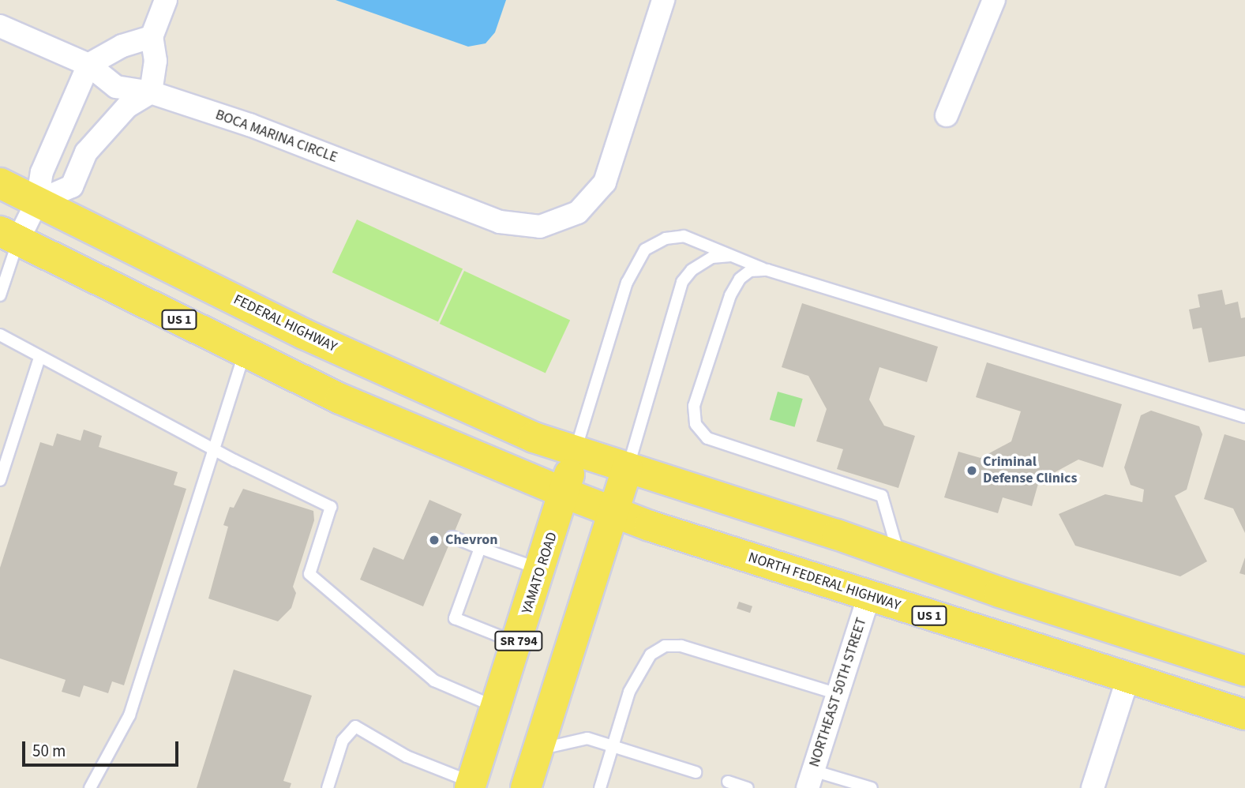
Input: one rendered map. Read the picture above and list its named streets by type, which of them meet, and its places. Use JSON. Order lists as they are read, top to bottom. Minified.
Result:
{"streets":{"main road":["US 1","FEDERAL HIGHWAY","YAMATO ROAD","NORTH FEDERAL HIGHWAY","SR 794"],"street":["BOCA MARINA CIRCLE","NORTHEAST 50TH STREET"]},"crossings":[["US 1","YAMATO ROAD"],["US 1","NORTH FEDERAL HIGHWAY"],["FEDERAL HIGHWAY","YAMATO ROAD"],["YAMATO ROAD","NORTH FEDERAL HIGHWAY"],["NORTH FEDERAL HIGHWAY","NORTHEAST 50TH STREET"]],"places":["Criminal Defense Clinics","Chevron"],"scale_bar":"50 m"}
